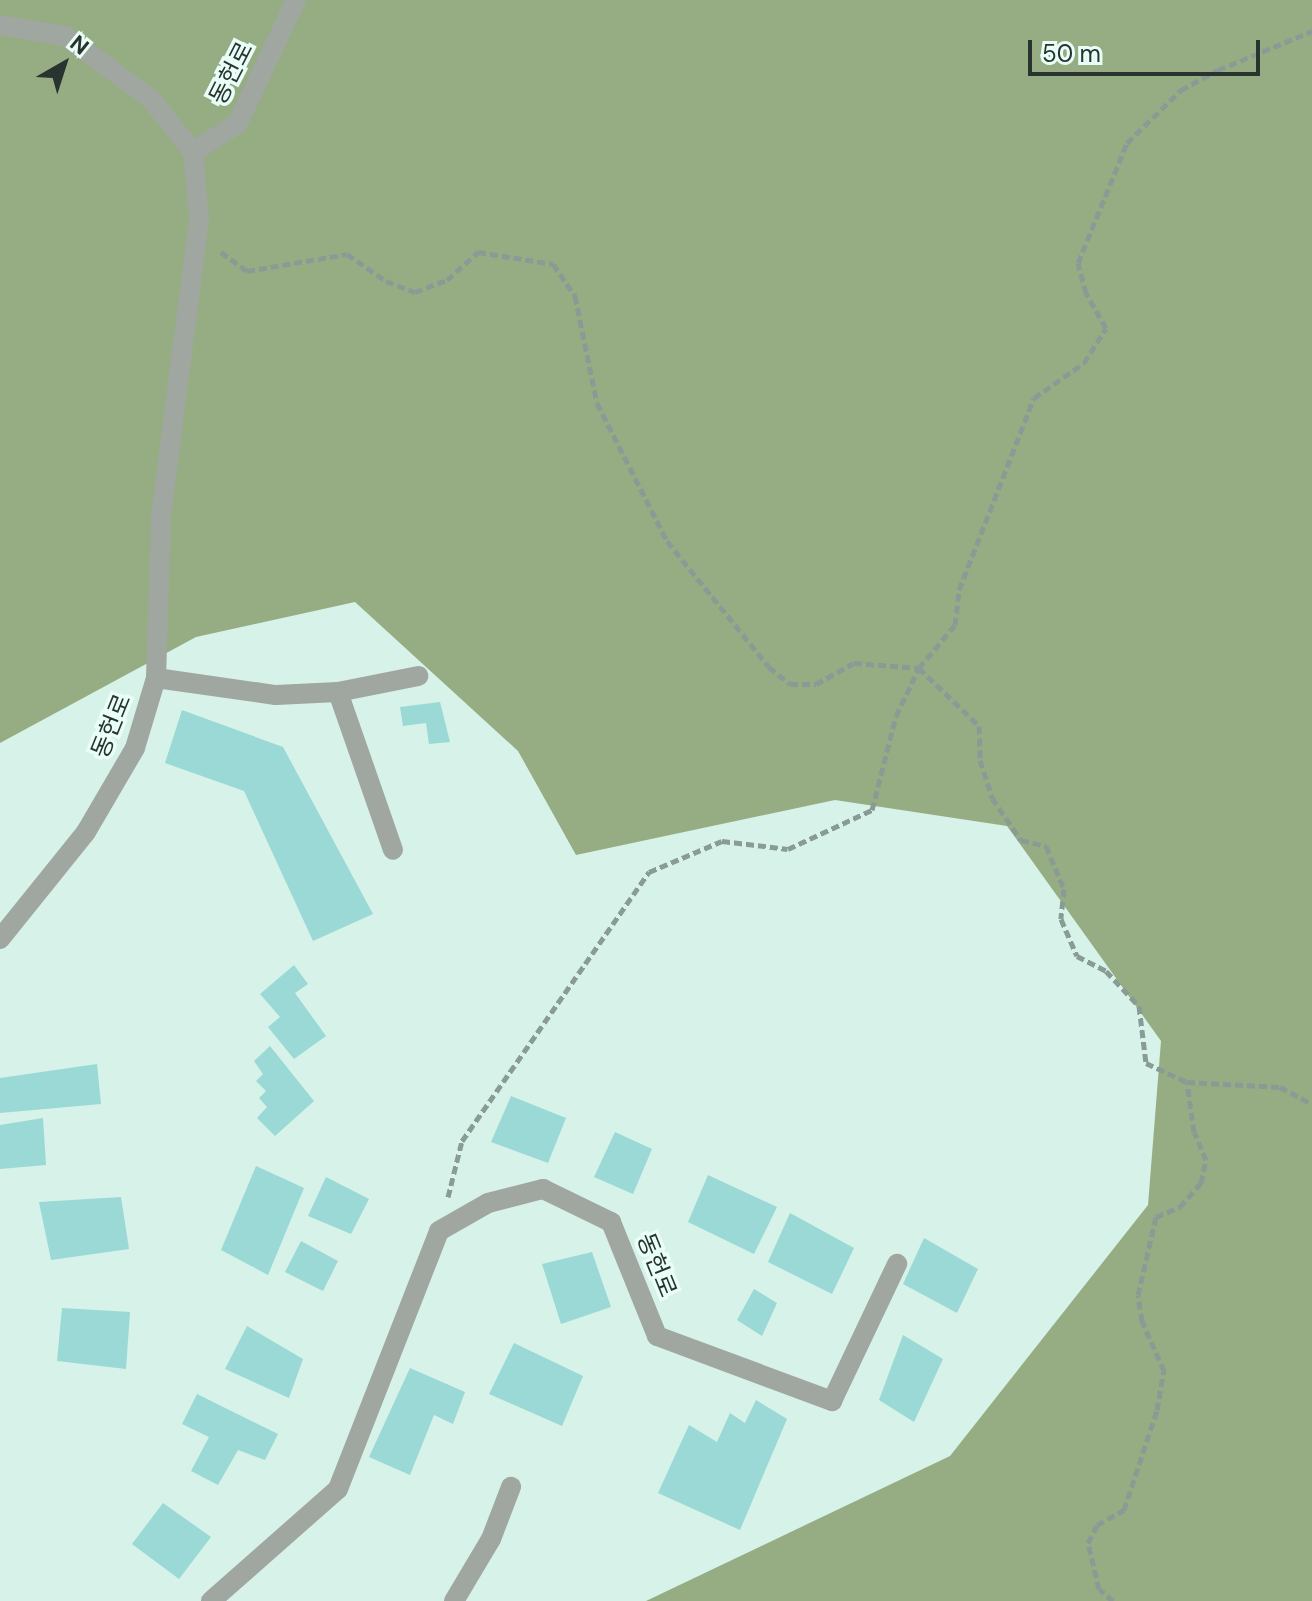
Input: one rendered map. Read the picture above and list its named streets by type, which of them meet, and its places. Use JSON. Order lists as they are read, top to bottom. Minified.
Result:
{"streets":{"street":["동헌로"]},"scale_bar":"50 m","north":"top right"}
